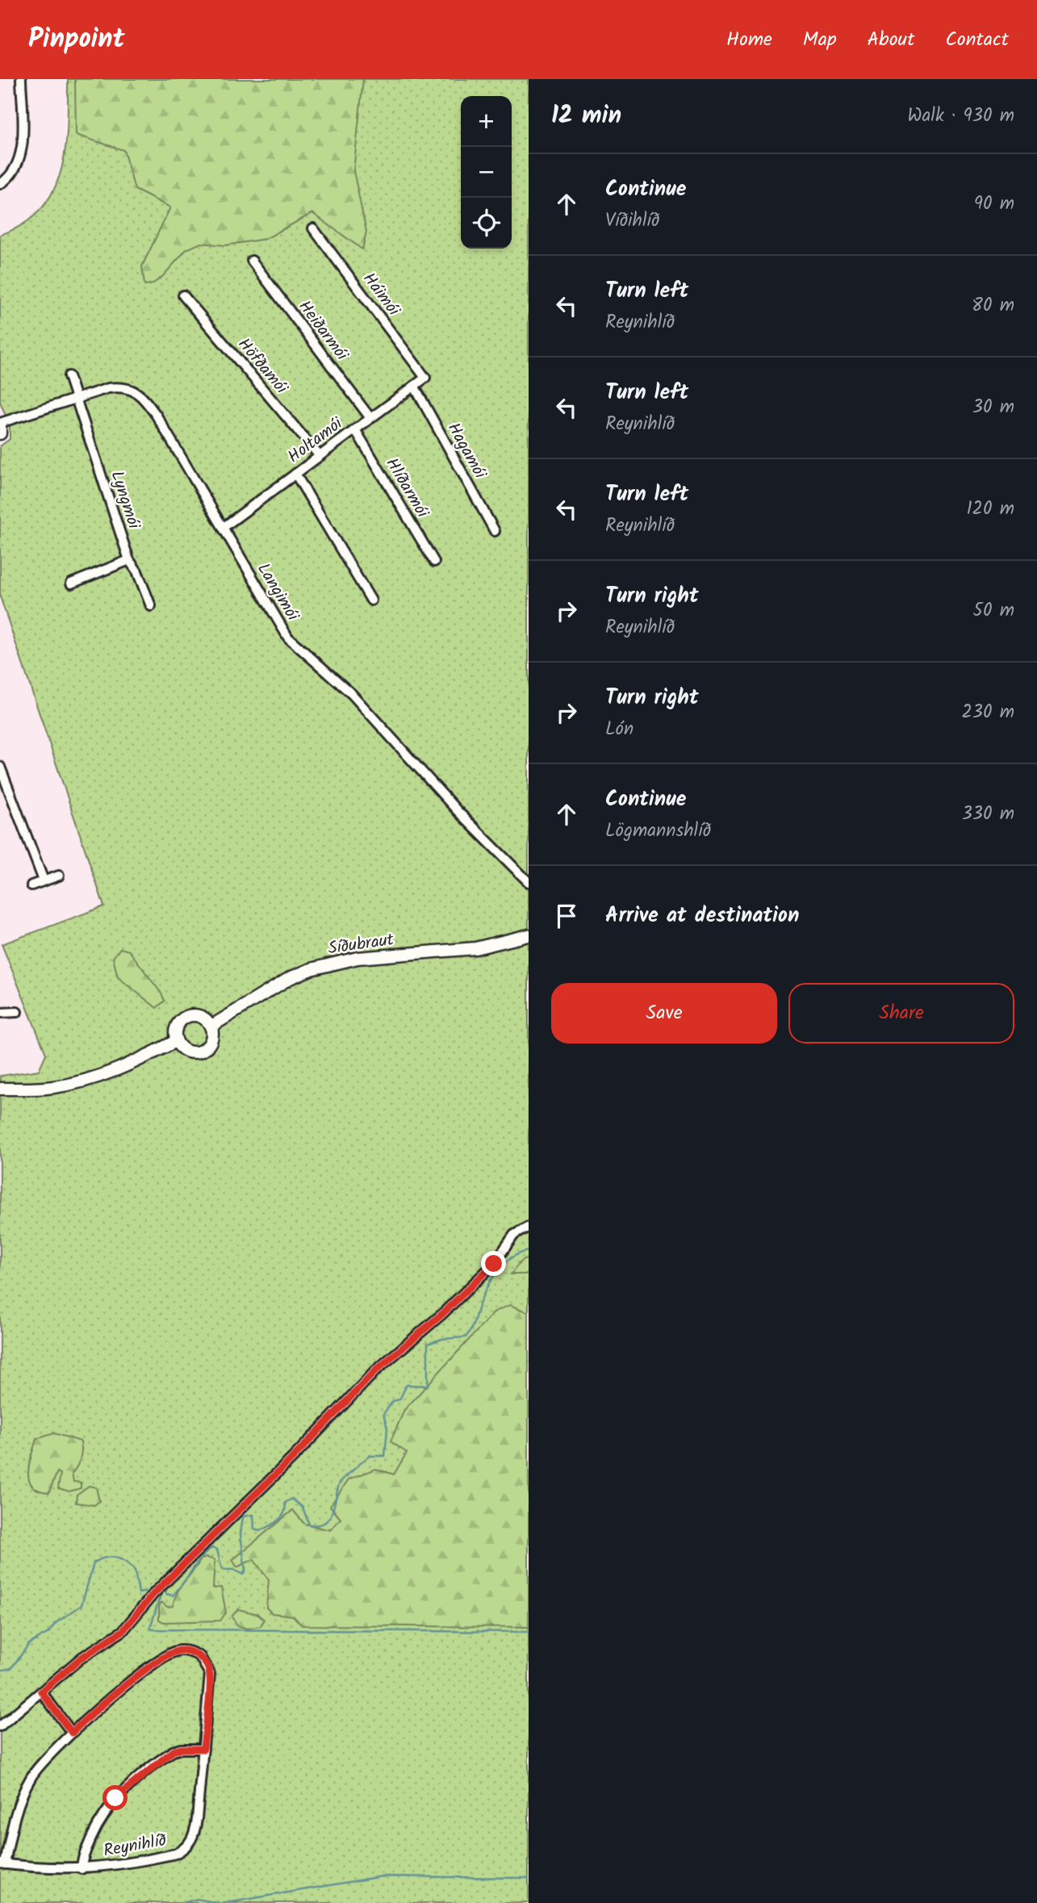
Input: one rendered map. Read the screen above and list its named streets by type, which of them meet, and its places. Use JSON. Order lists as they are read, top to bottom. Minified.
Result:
{"streets":{"street":["Háimói","Heiðarmói","Höfðamói","Holtamói","Hagamói","Hlíðarmói","Lyngmói","Langimói","Síðubraut","Reynihlíð"]},"crossings":[["Háimói","Holtamói"],["Heiðarmói","Holtamói"],["Höfðamói","Holtamói"],["Holtamói","Hagamói"],["Holtamói","Hlíðarmói"],["Holtamói","Langimói"],["Lyngmói","Langimói"]],"page":{"header":"Pinpoint","nav":["Home","Map","About","Contact"],"heading":["12 min","Walk · 930 m"],"map_buttons":["+","−"],"list":[["Continue","Víðihlíð","90 m"],["Turn left","Reynihlíð","80 m"],["Turn left","Reynihlíð","30 m"],["Turn left","Reynihlíð","120 m"],["Turn right","Reynihlíð","50 m"],["Turn right","Lón","230 m"],["Continue","Lögmannshlíð","330 m"],"Arrive at destination"],"buttons":["Save","Share"]}}
